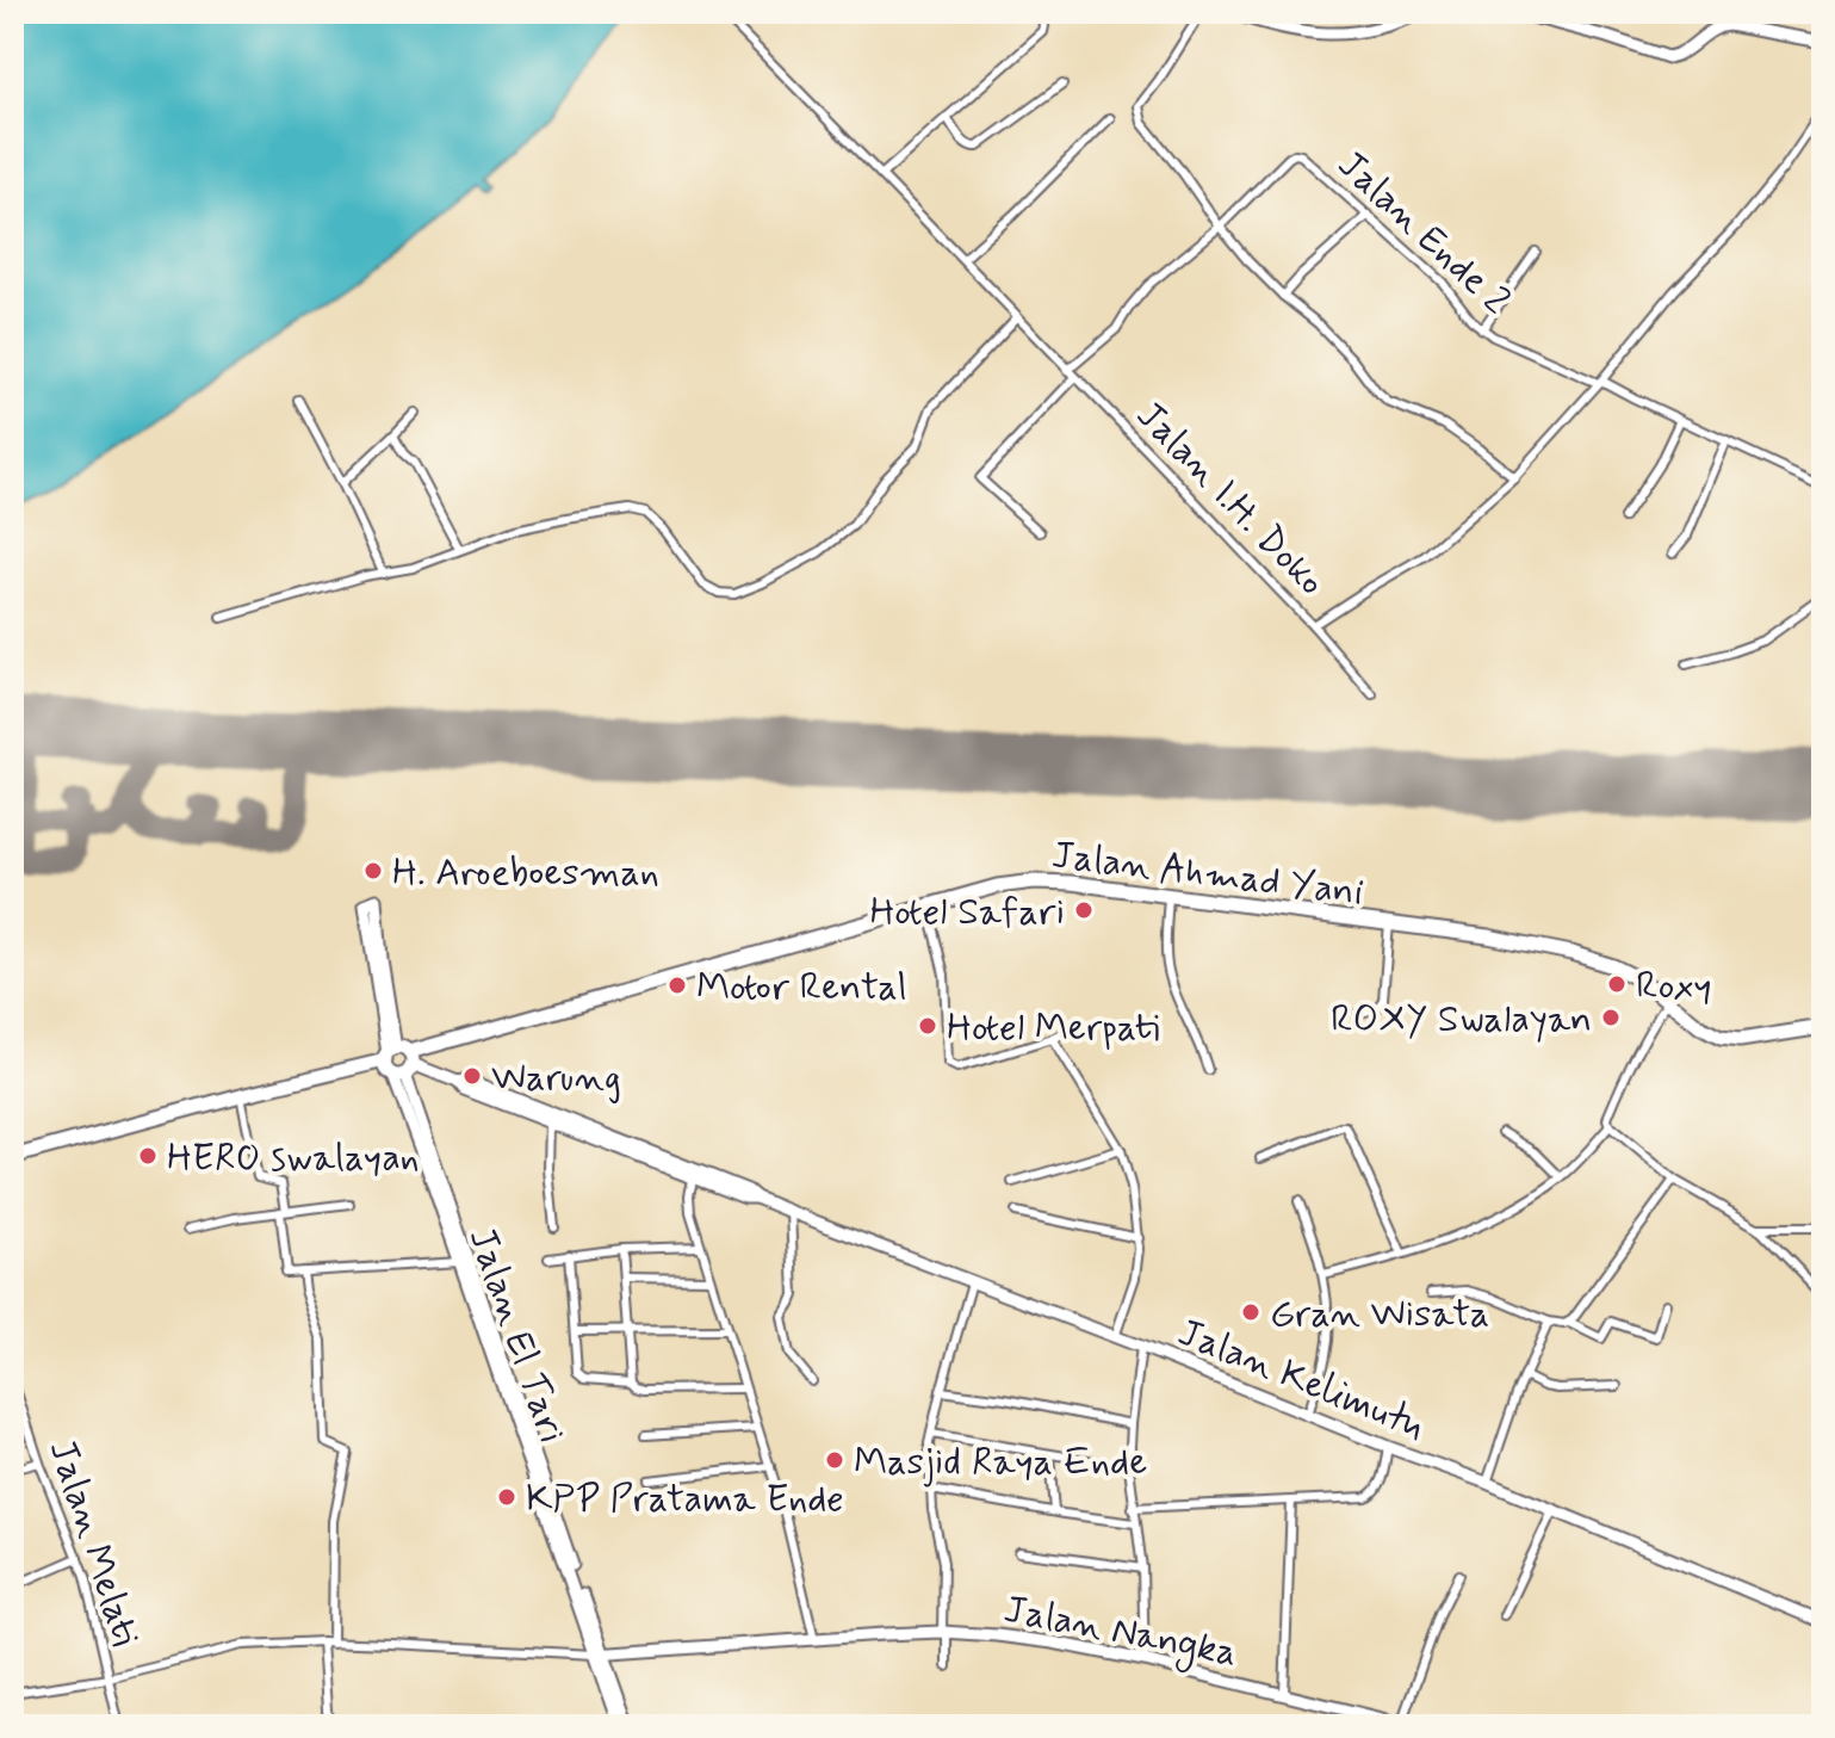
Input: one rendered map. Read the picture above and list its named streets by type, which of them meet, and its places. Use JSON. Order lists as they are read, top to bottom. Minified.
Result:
{"streets":{"highway":["Jalan Ahmad Yani"],"street":["Jalan Ende 2","Jalan I.H. Doko","Jalan El Tari","Jalan Kelimutu","Jalan Melati","Jalan Nangka"]},"crossings":[["Jalan Ende 2","Jalan I.H. Doko"],["Jalan Ahmad Yani","Jalan El Tari"],["Jalan El Tari","Jalan Nangka"]],"places":["H. Aroeboesman","Hotel Safari","Roxy","Motor Rental","ROXY Swalayan","Hotel Merpati","Warung","HERO swalayan","Gran Wisata","Masjid Raya Ende","KPP Pratama Ende"]}
